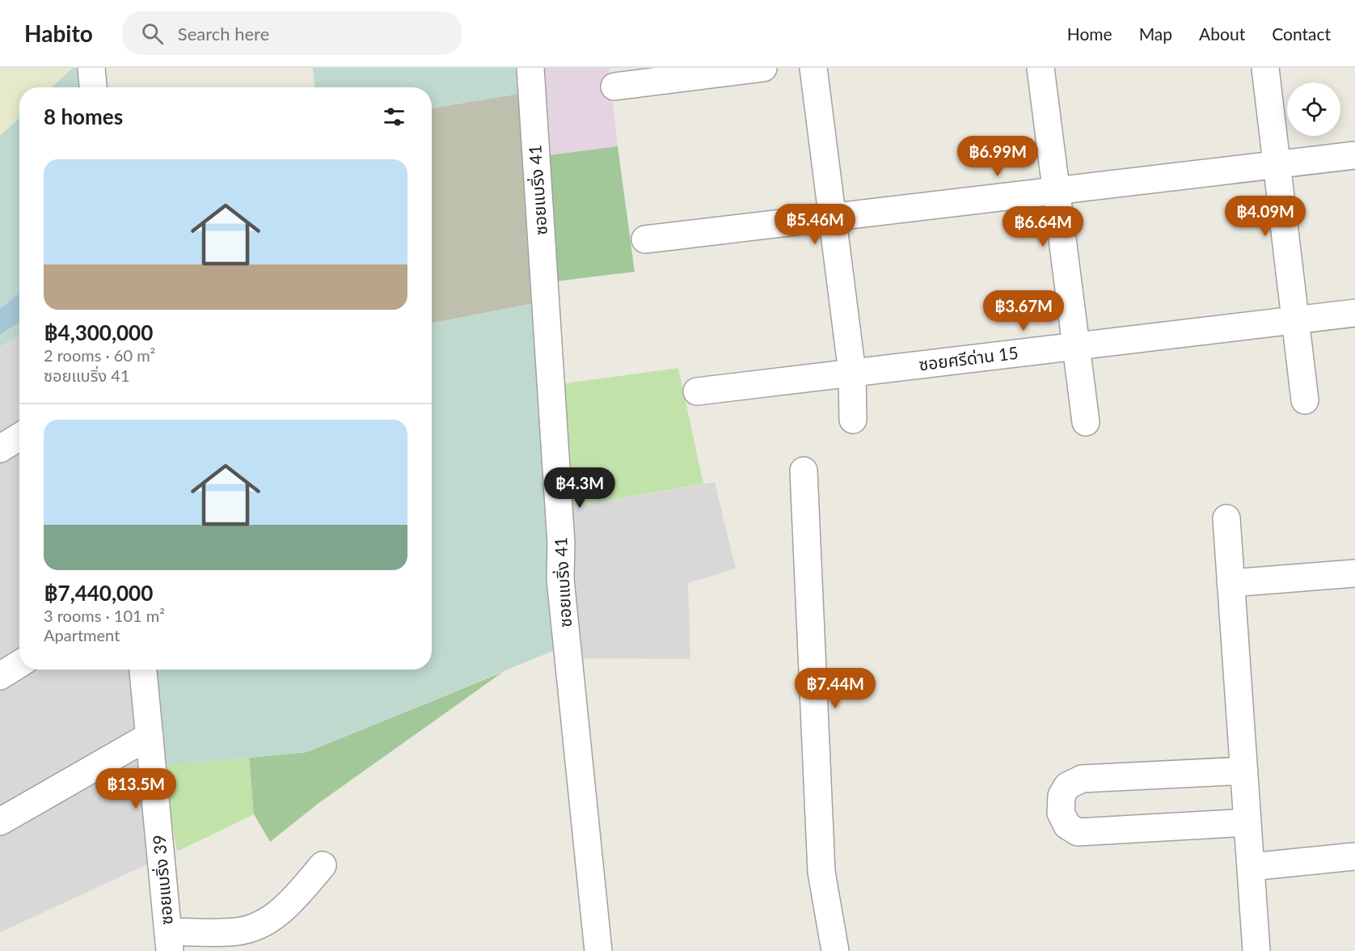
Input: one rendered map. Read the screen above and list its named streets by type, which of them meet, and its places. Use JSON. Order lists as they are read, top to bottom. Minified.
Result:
{"streets":{"street":["ซอยแบริ่ง 41","ซอยศรีด่าน 15","ซอยแบริ่ง 39"]},"page":{"header":"Habito","search":"Search here","nav":["Home","Map","About","Contact"],"heading":"8 homes","price":["฿6.99M","฿4.09M","฿5.46M","฿6.64M","฿3.67M","฿4.3M","฿7.44M","฿13.5M"],"list":[{"name":"฿4,300,000","note":"2 rooms · 60 m² · ซอยแบริ่ง 41"},{"name":"฿7,440,000","note":"3 rooms · 101 m² · Apartment"}]}}
